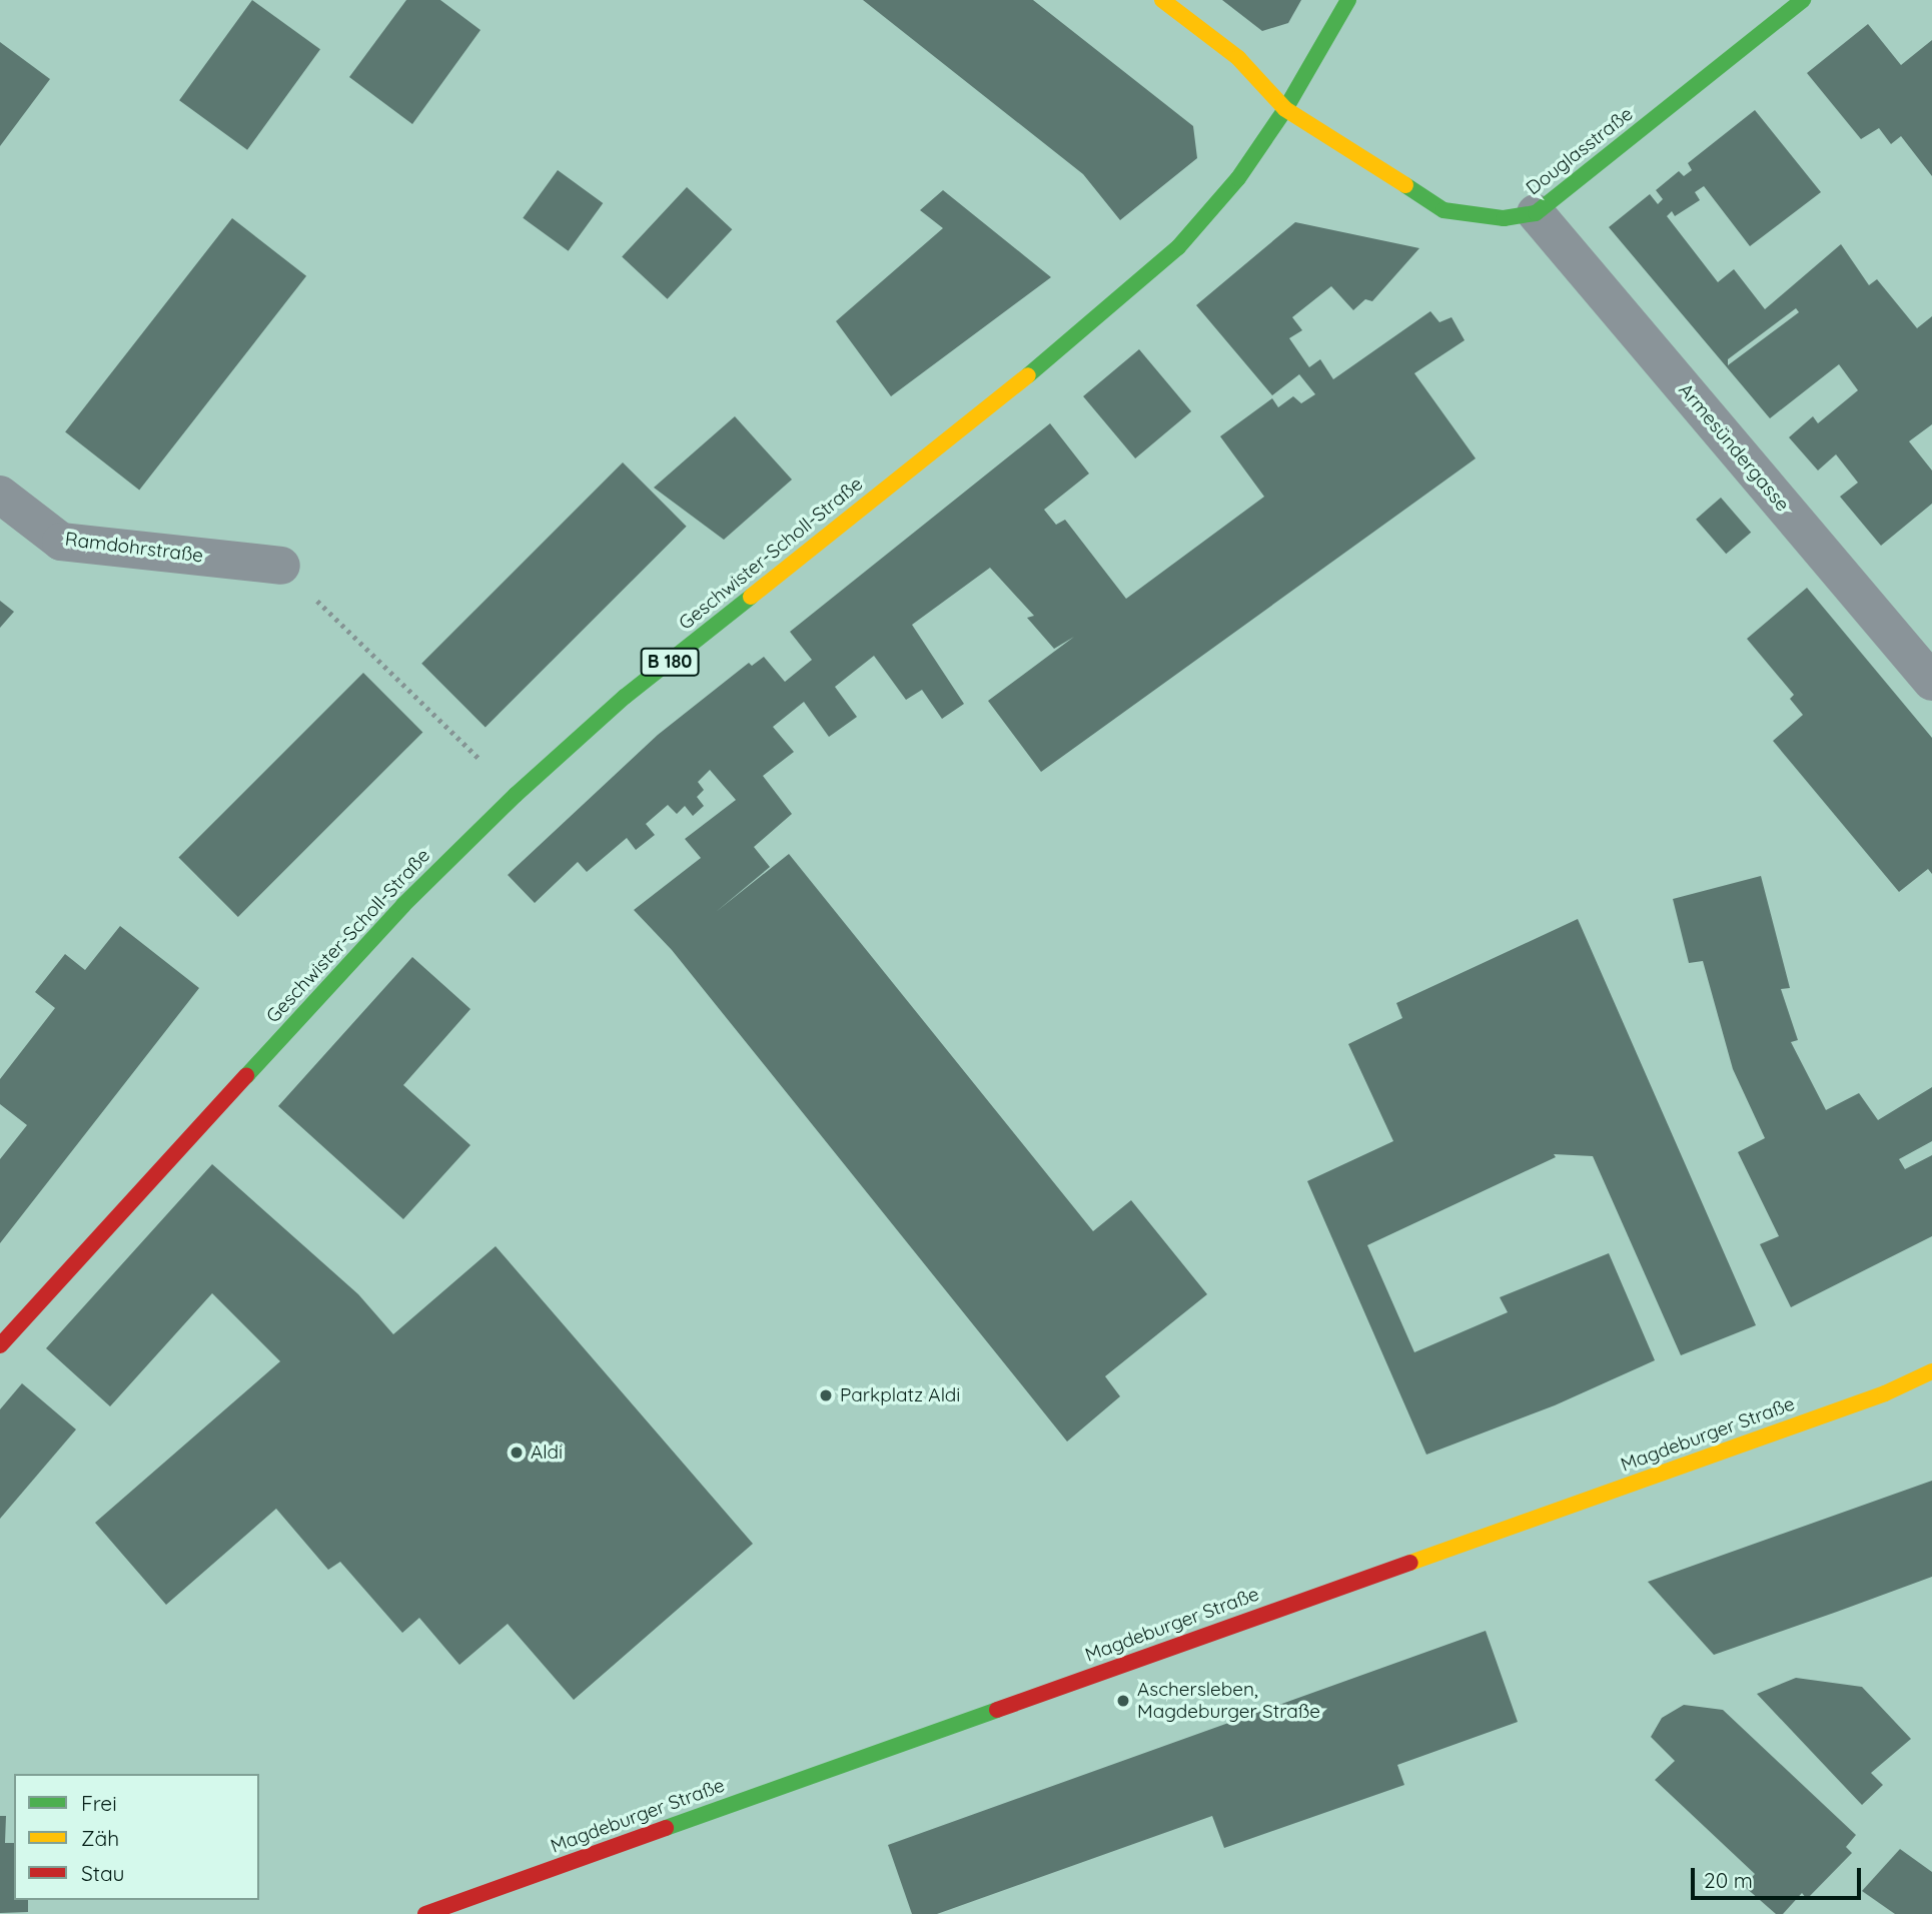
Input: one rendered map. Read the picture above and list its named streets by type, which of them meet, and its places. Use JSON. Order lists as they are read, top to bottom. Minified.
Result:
{"streets":{"street":["Douglasstraße","Armesündergasse","Ramdohrstraße","Geschwister-Scholl-Straße","B 180","Magdeburger Straße"]},"crossings":[["Douglasstraße","Armesündergasse"],["Douglasstraße","Geschwister-Scholl-Straße"]],"places":["Parkplatz Aldi","Aldi","Aschersleben, Magdeburger Straße"],"legend":["Frei","Zäh","Stau"],"scale_bar":"20 m"}
